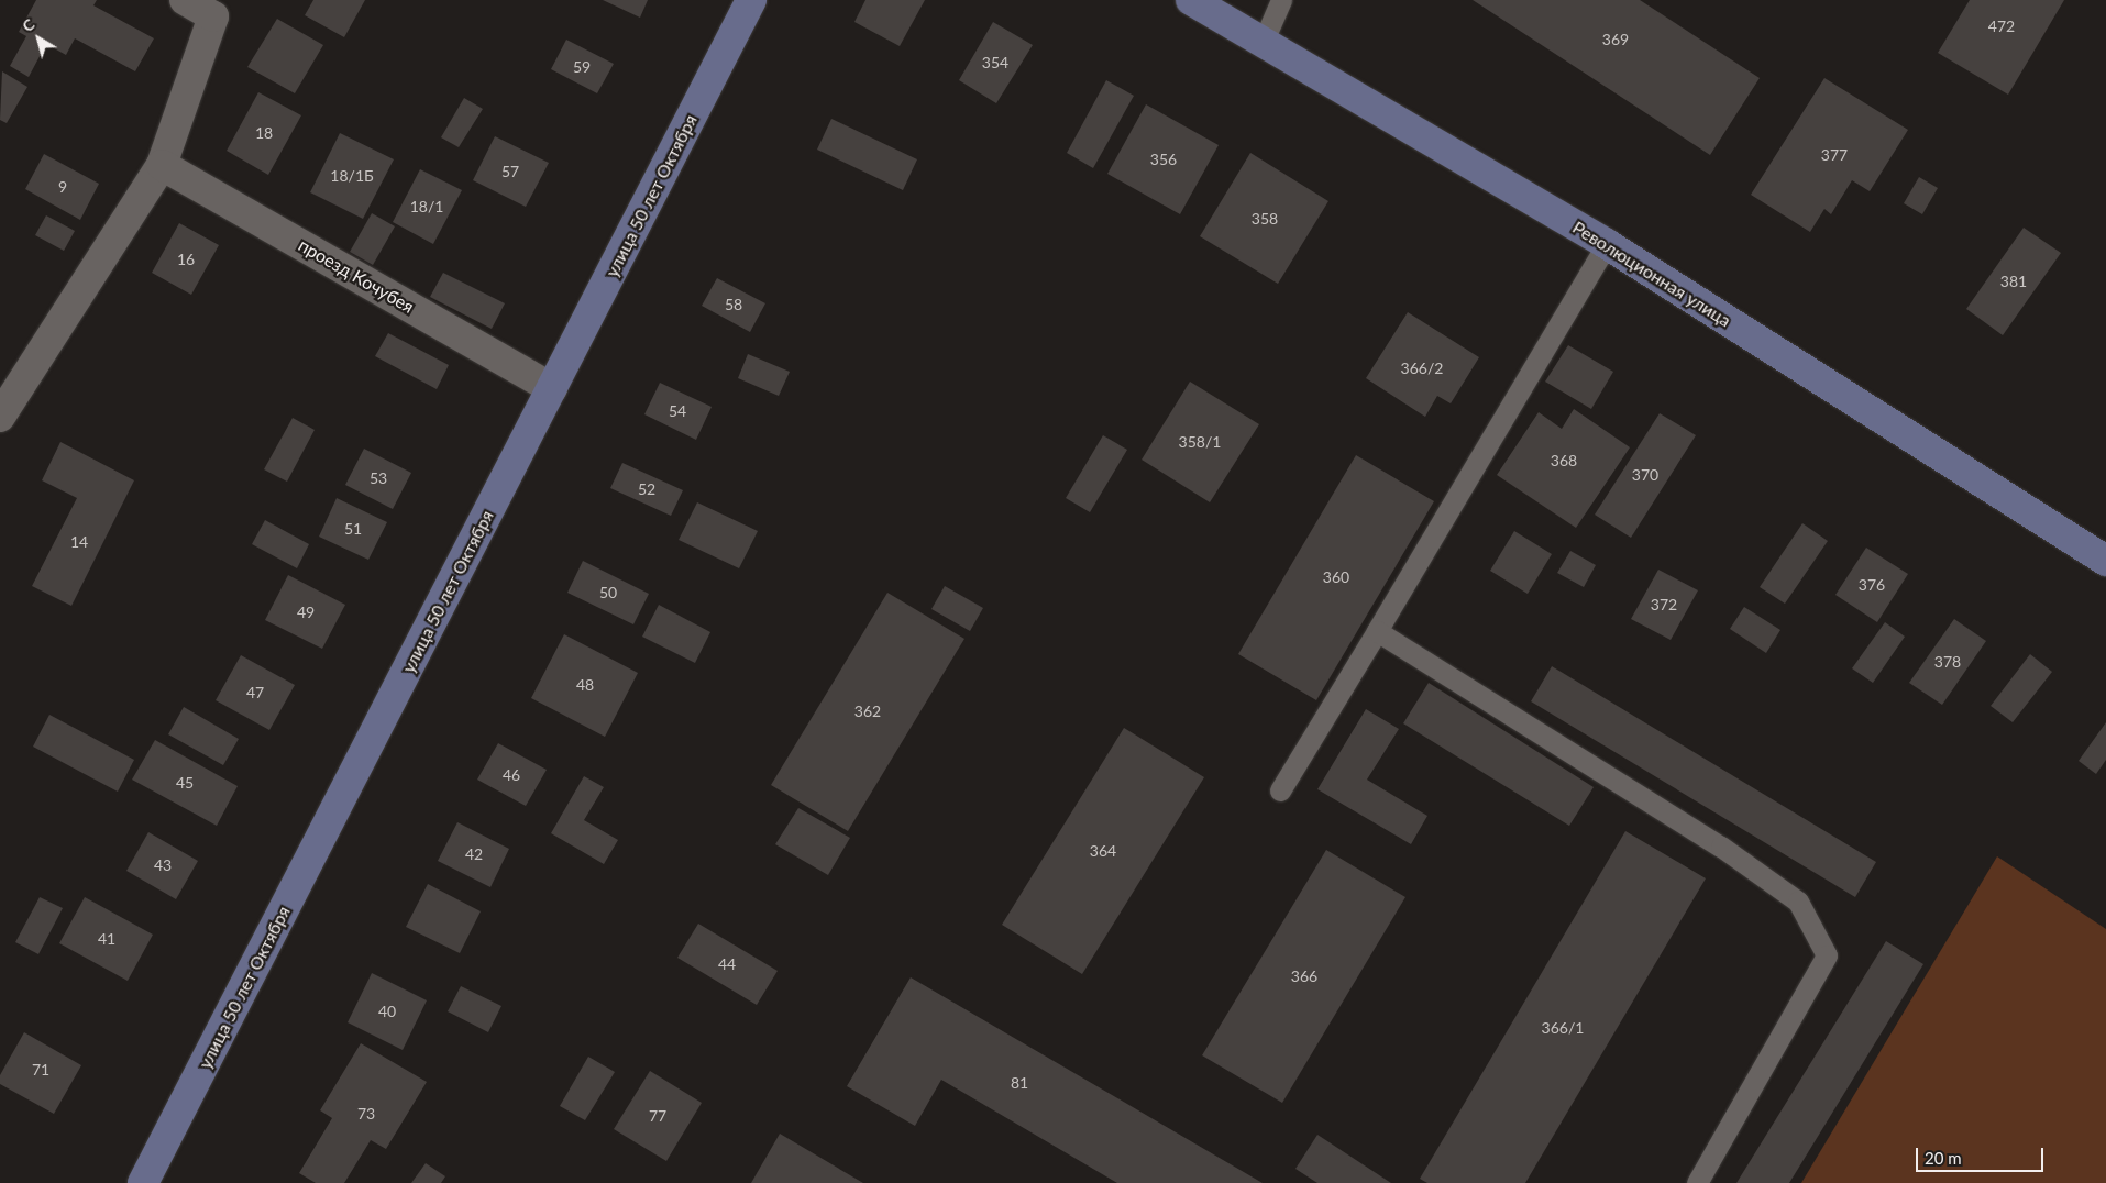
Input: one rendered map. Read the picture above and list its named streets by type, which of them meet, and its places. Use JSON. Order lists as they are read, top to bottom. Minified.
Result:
{"streets":{"street":["улица 50 лет Октября","Революционная улица","проезд Кочубея"]},"crossings":[["улица 50 лет Октября","проезд Кочубея"]],"house_numbers":["472","369","354","59","18","377","356","57","18/1Б","9","18/1","358","16","381","58","366/2","54","358/1","368","370","53","52","51","14","360","376","50","372","49","378","48","47","362","46","45","364","42","43","41","44","366","40","366/1","71","81","73","77"],"scale_bar":"20 m","north":"top left"}
